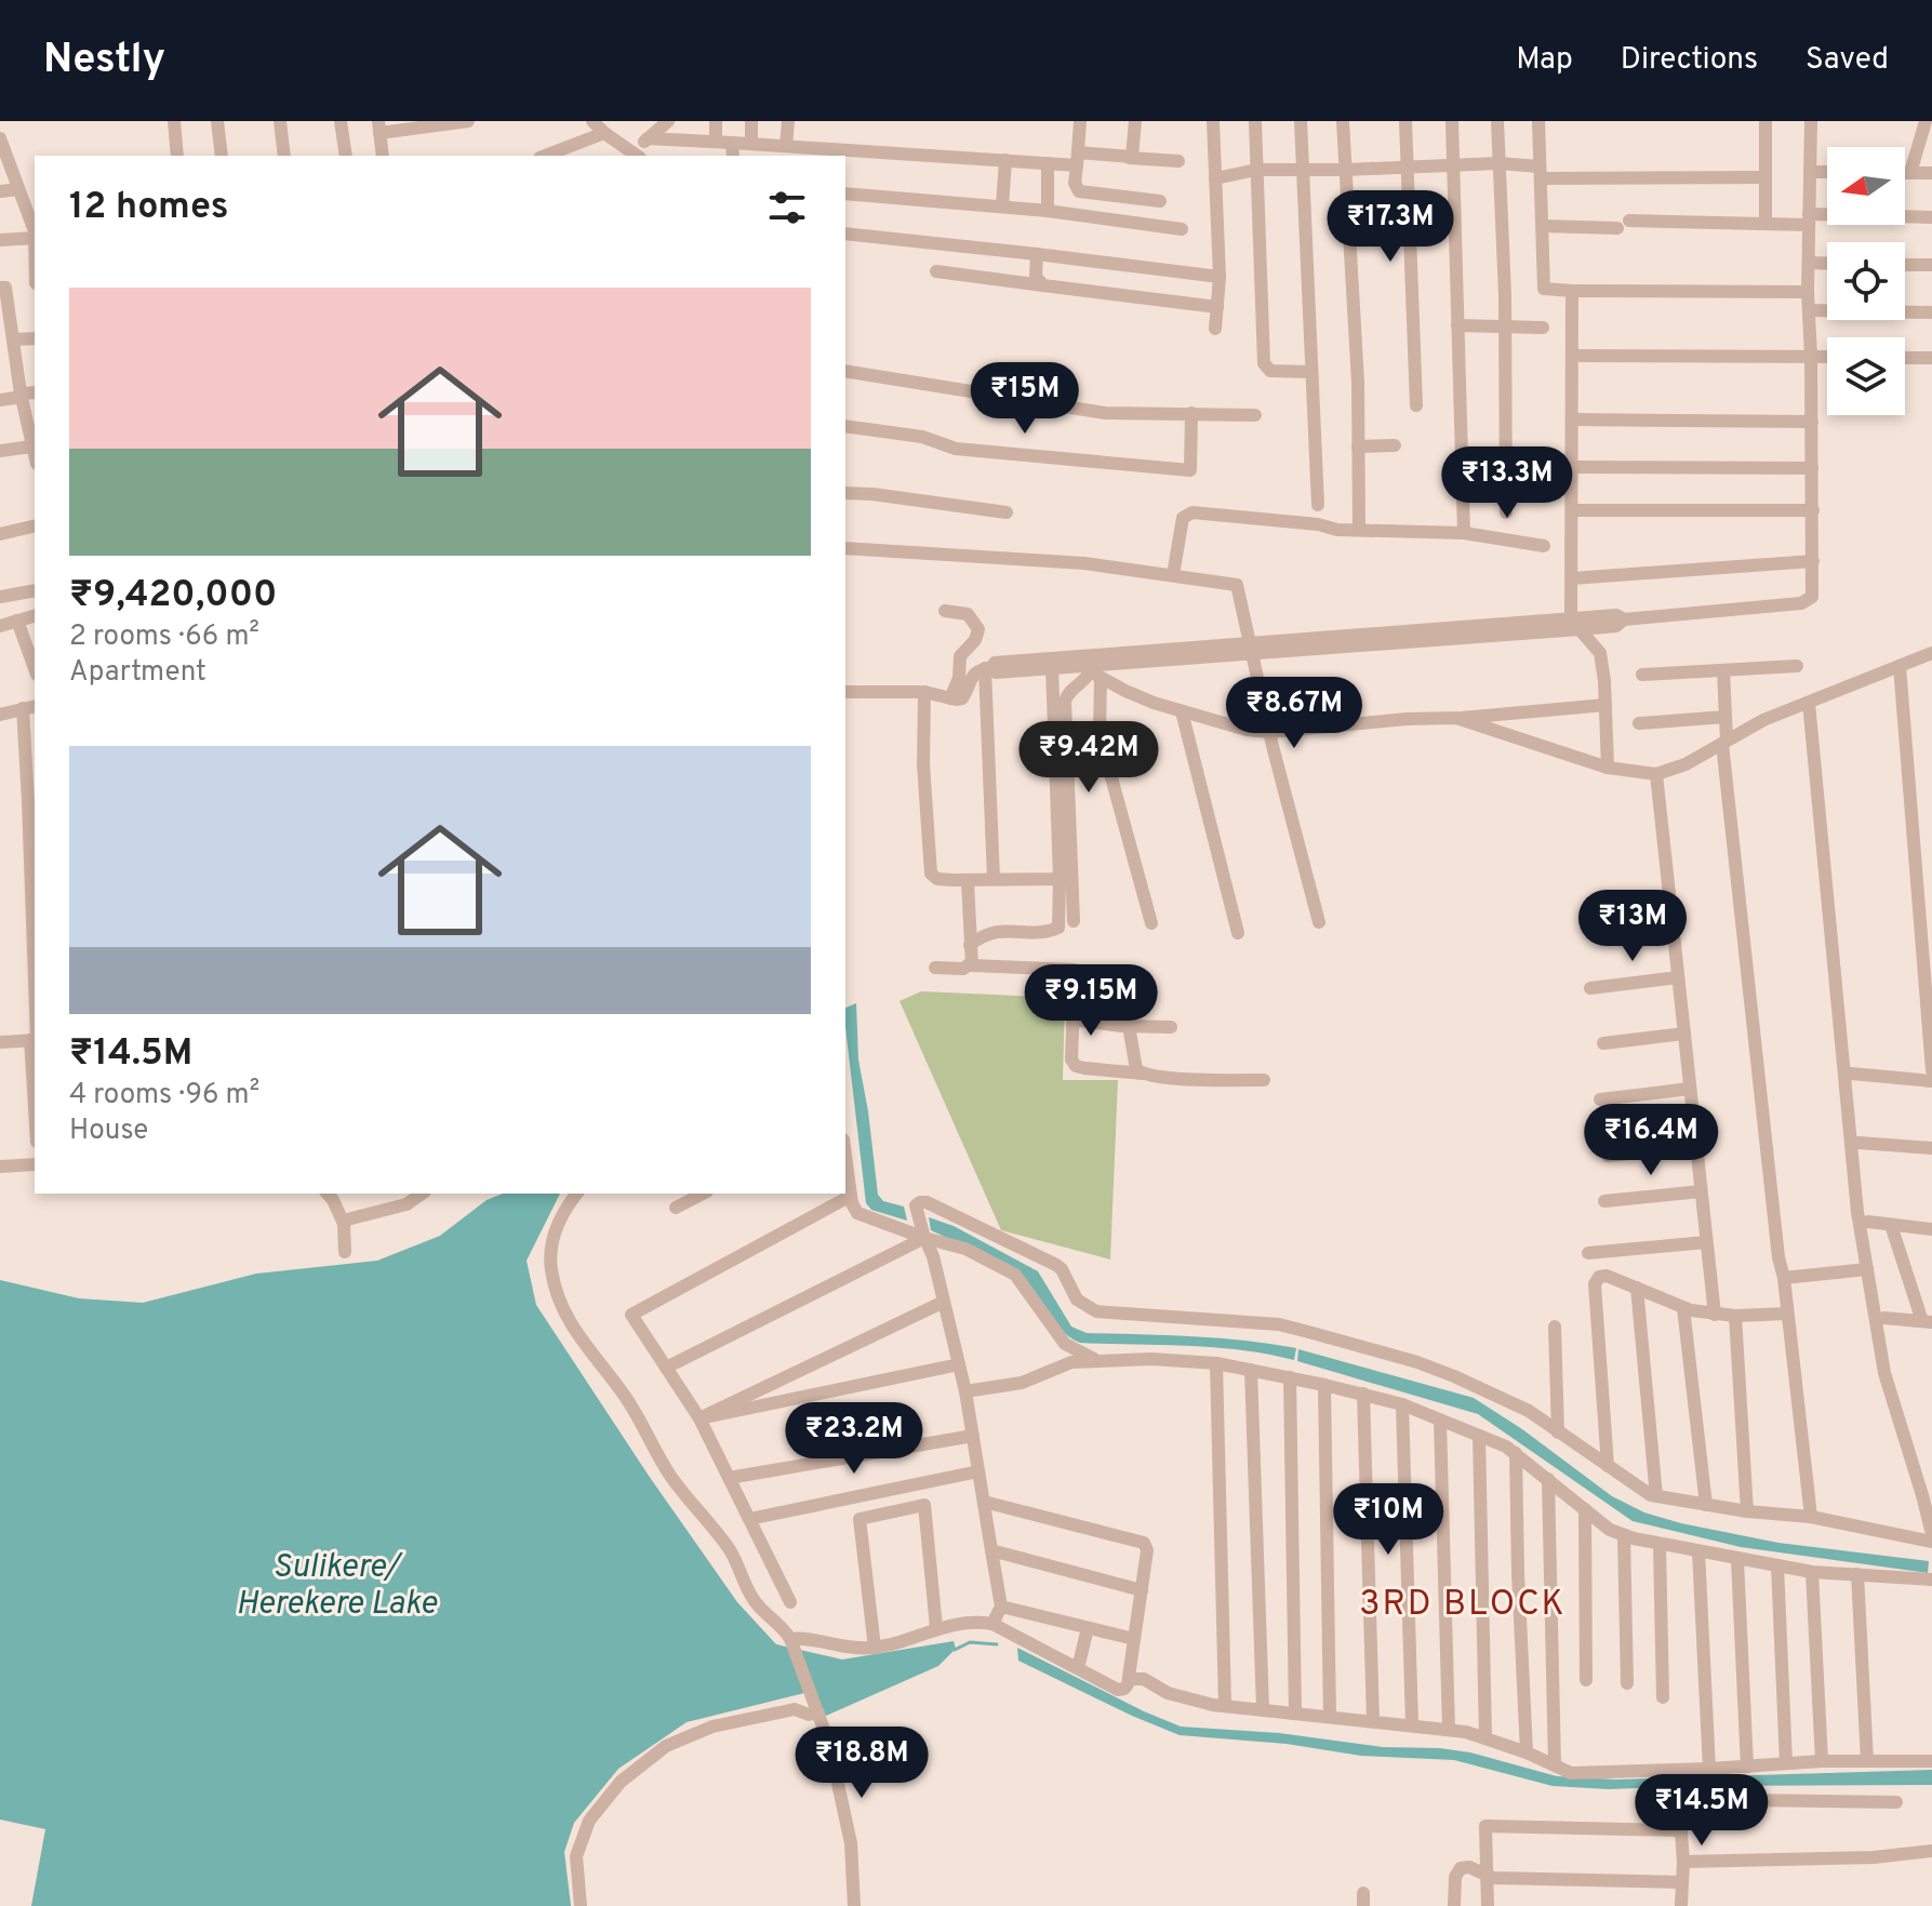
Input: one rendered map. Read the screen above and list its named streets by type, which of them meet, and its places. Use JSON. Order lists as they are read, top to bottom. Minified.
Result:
{"districts":["3RD BLOCK"],"water":["Sulikere/ Herekere Lake"],"north":"left","page":{"header":"Nestly","nav":["Map","Directions","Saved"],"heading":"12 homes","price":["₹17.3M","₹15M","₹13.3M","₹8.67M","₹9.42M","₹13M","₹9.15M","₹16.4M","₹23.2M","₹10M","₹18.8M","₹14.5M"],"list":[{"name":"₹9,420,000","note":"2 rooms · 66 m² · Apartment"},{"name":"₹14.5M","note":"4 rooms · 96 m² · House"}]}}
